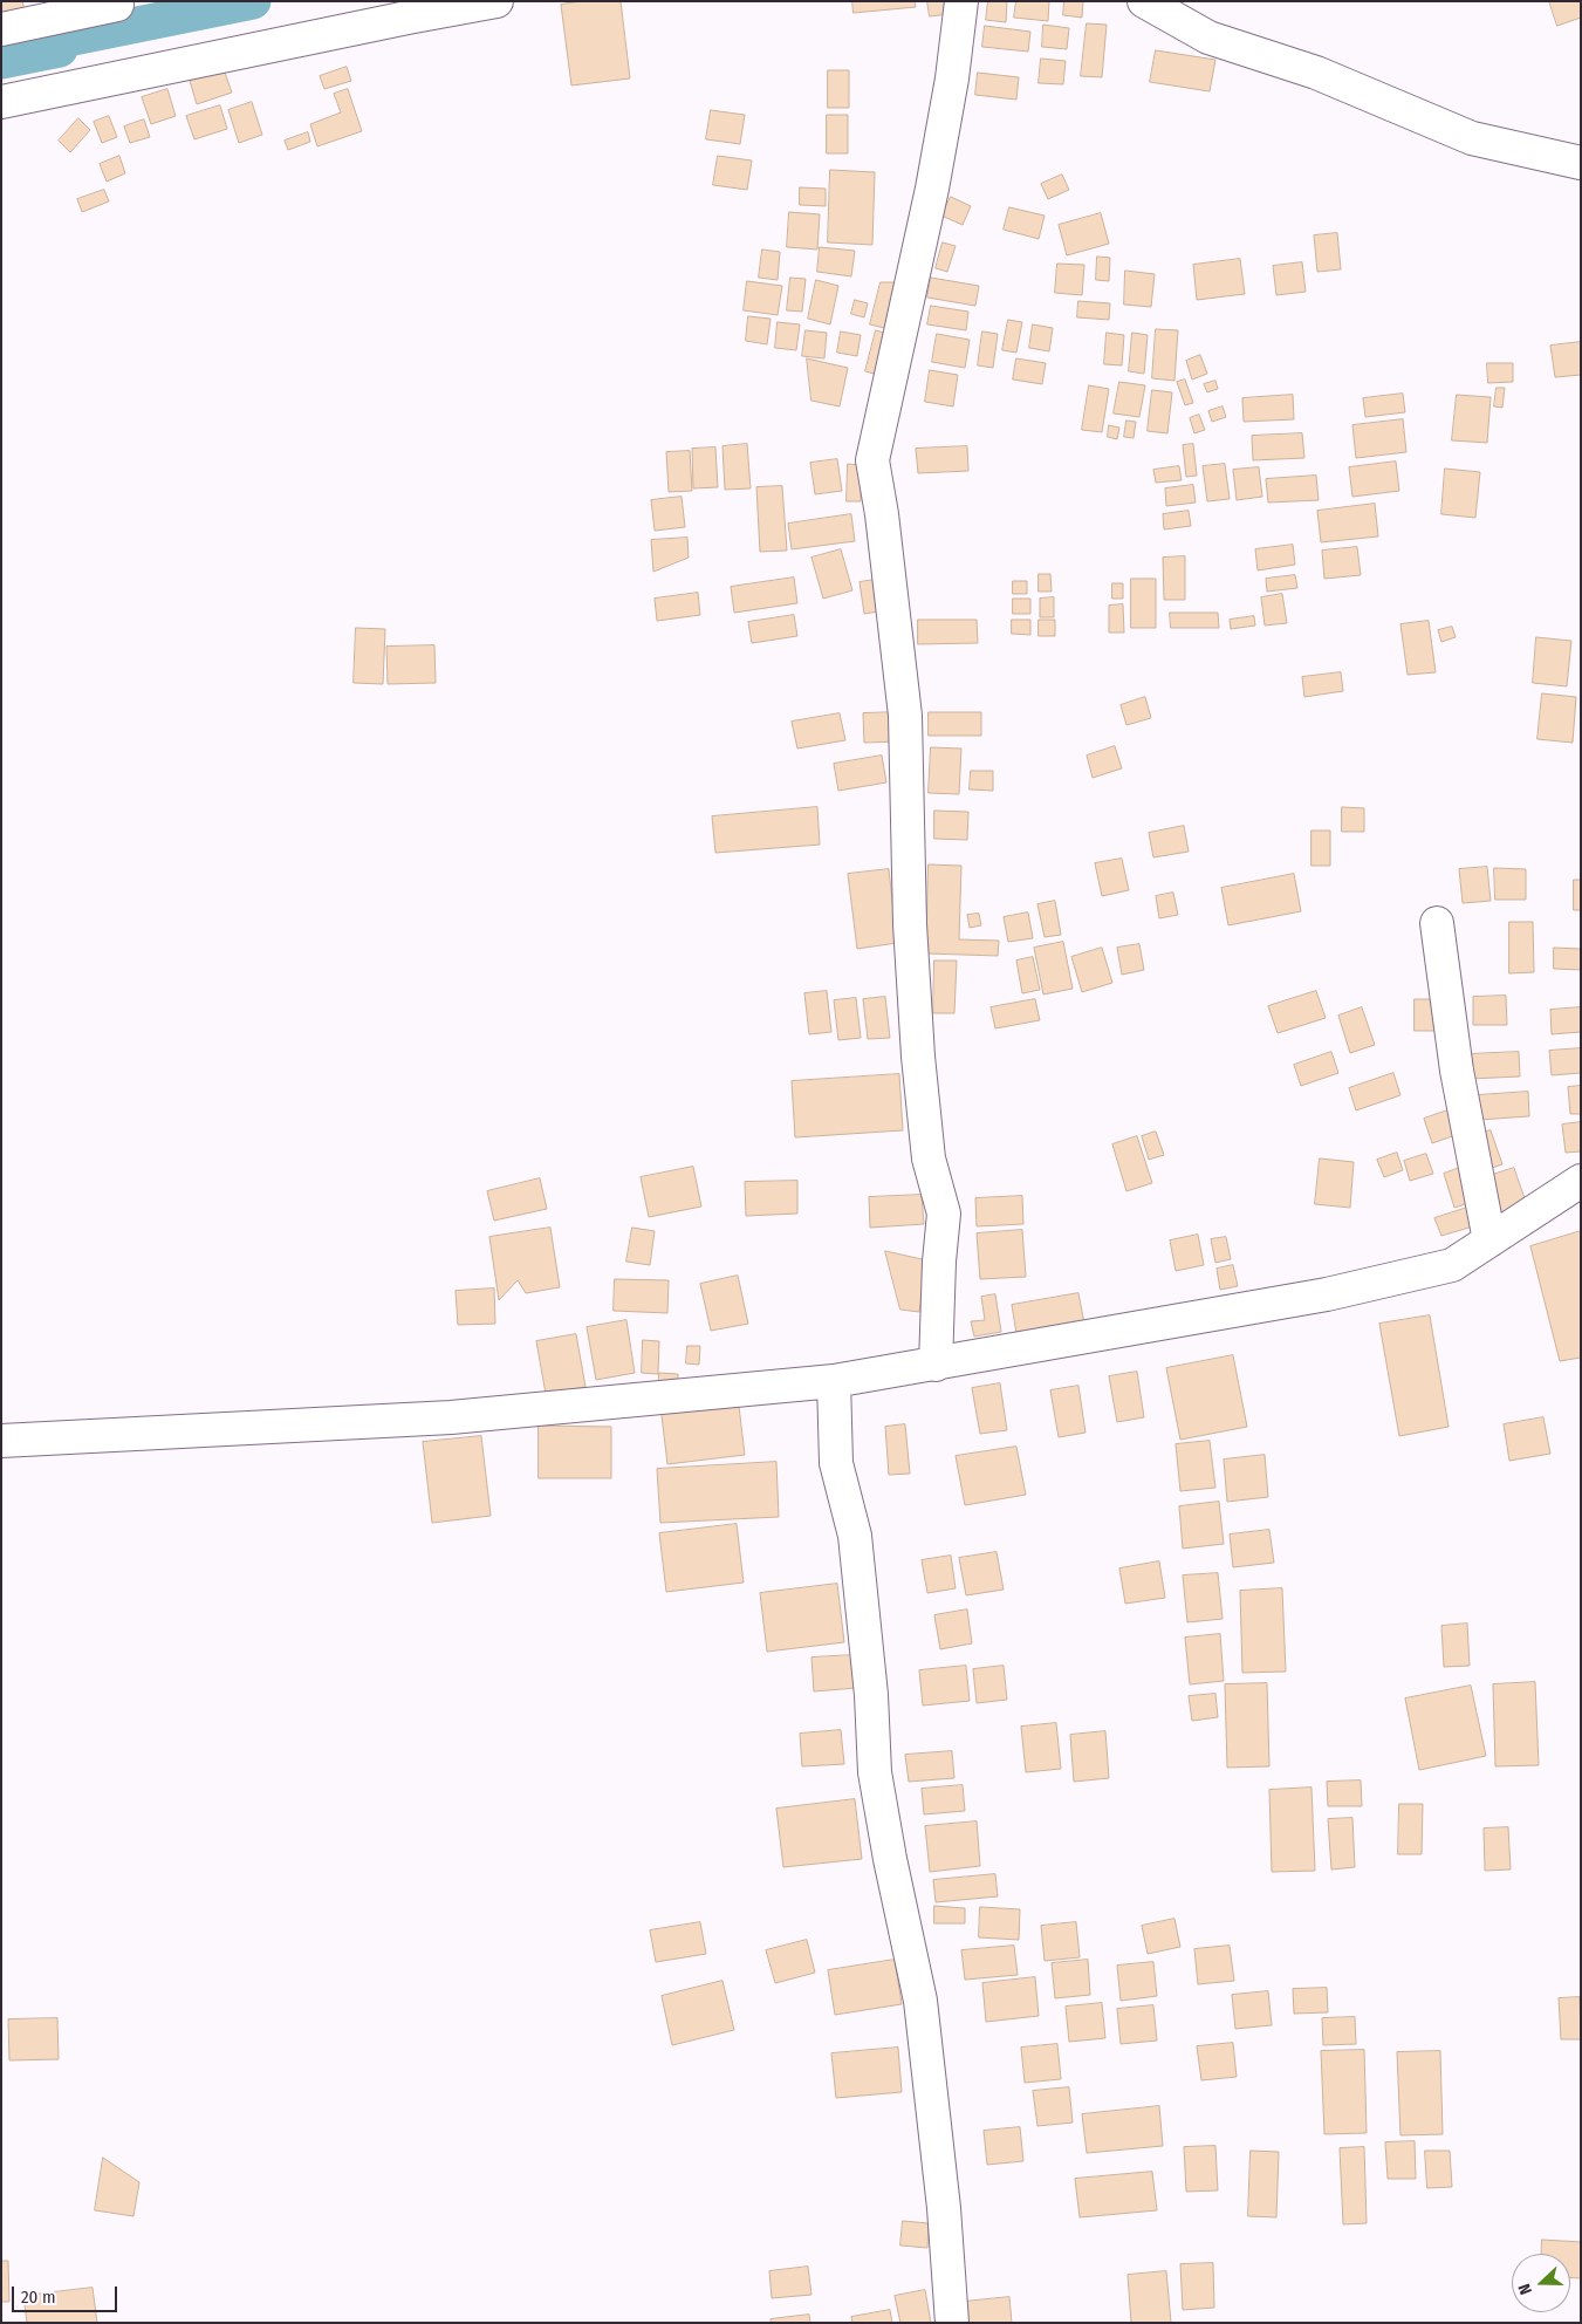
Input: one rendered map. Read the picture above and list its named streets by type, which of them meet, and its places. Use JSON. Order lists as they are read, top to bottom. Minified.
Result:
{"scale_bar":"20 m","north":"left"}
